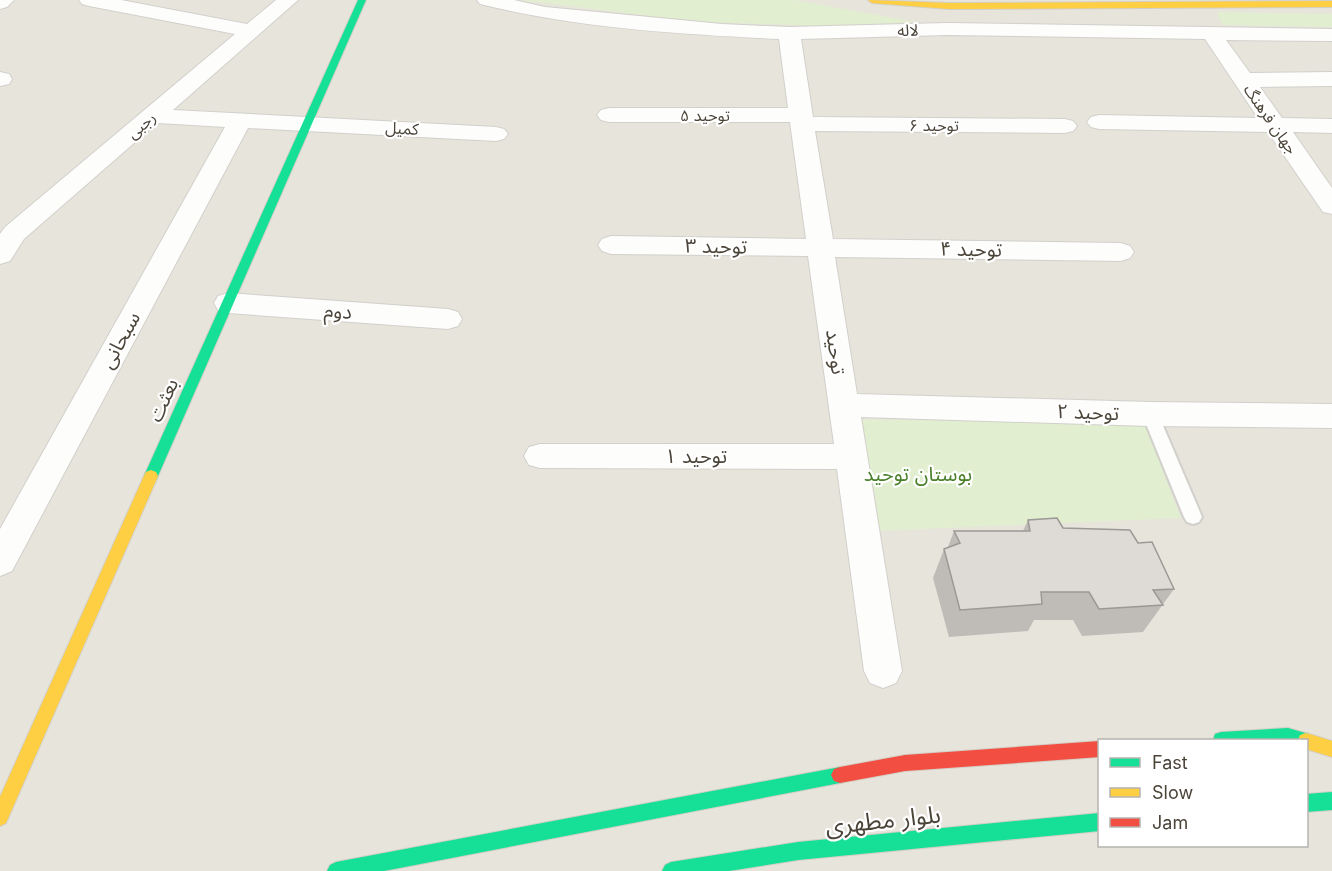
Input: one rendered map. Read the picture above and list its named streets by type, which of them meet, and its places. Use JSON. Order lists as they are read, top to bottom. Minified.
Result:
{"streets":{"main road":["بعثت","بلوار مطهری"],"street":["لاله","توحید ۵","جهان فرهنگ","رجبی","توحید ۶","کمیل","توحید ۳","توحید ۴","دوم","سبحانی","توحید","توحید ۲","توحید ۱"]},"crossings":[["لاله","جهان فرهنگ"],["لاله","توحید"],["توحید ۵","توحید ۶"],["توحید ۵","توحید"],["رجبی","کمیل"],["توحید ۶","توحید"],["کمیل","سبحانی"],["کمیل","بعثت"],["توحید ۳","توحید ۴"],["توحید ۳","توحید"],["توحید ۴","توحید"],["دوم","بعثت"],["توحید","توحید ۲"],["توحید","توحید ۱"]],"parks":["بوستان توحید"],"legend":["Fast","Slow","Jam"]}
